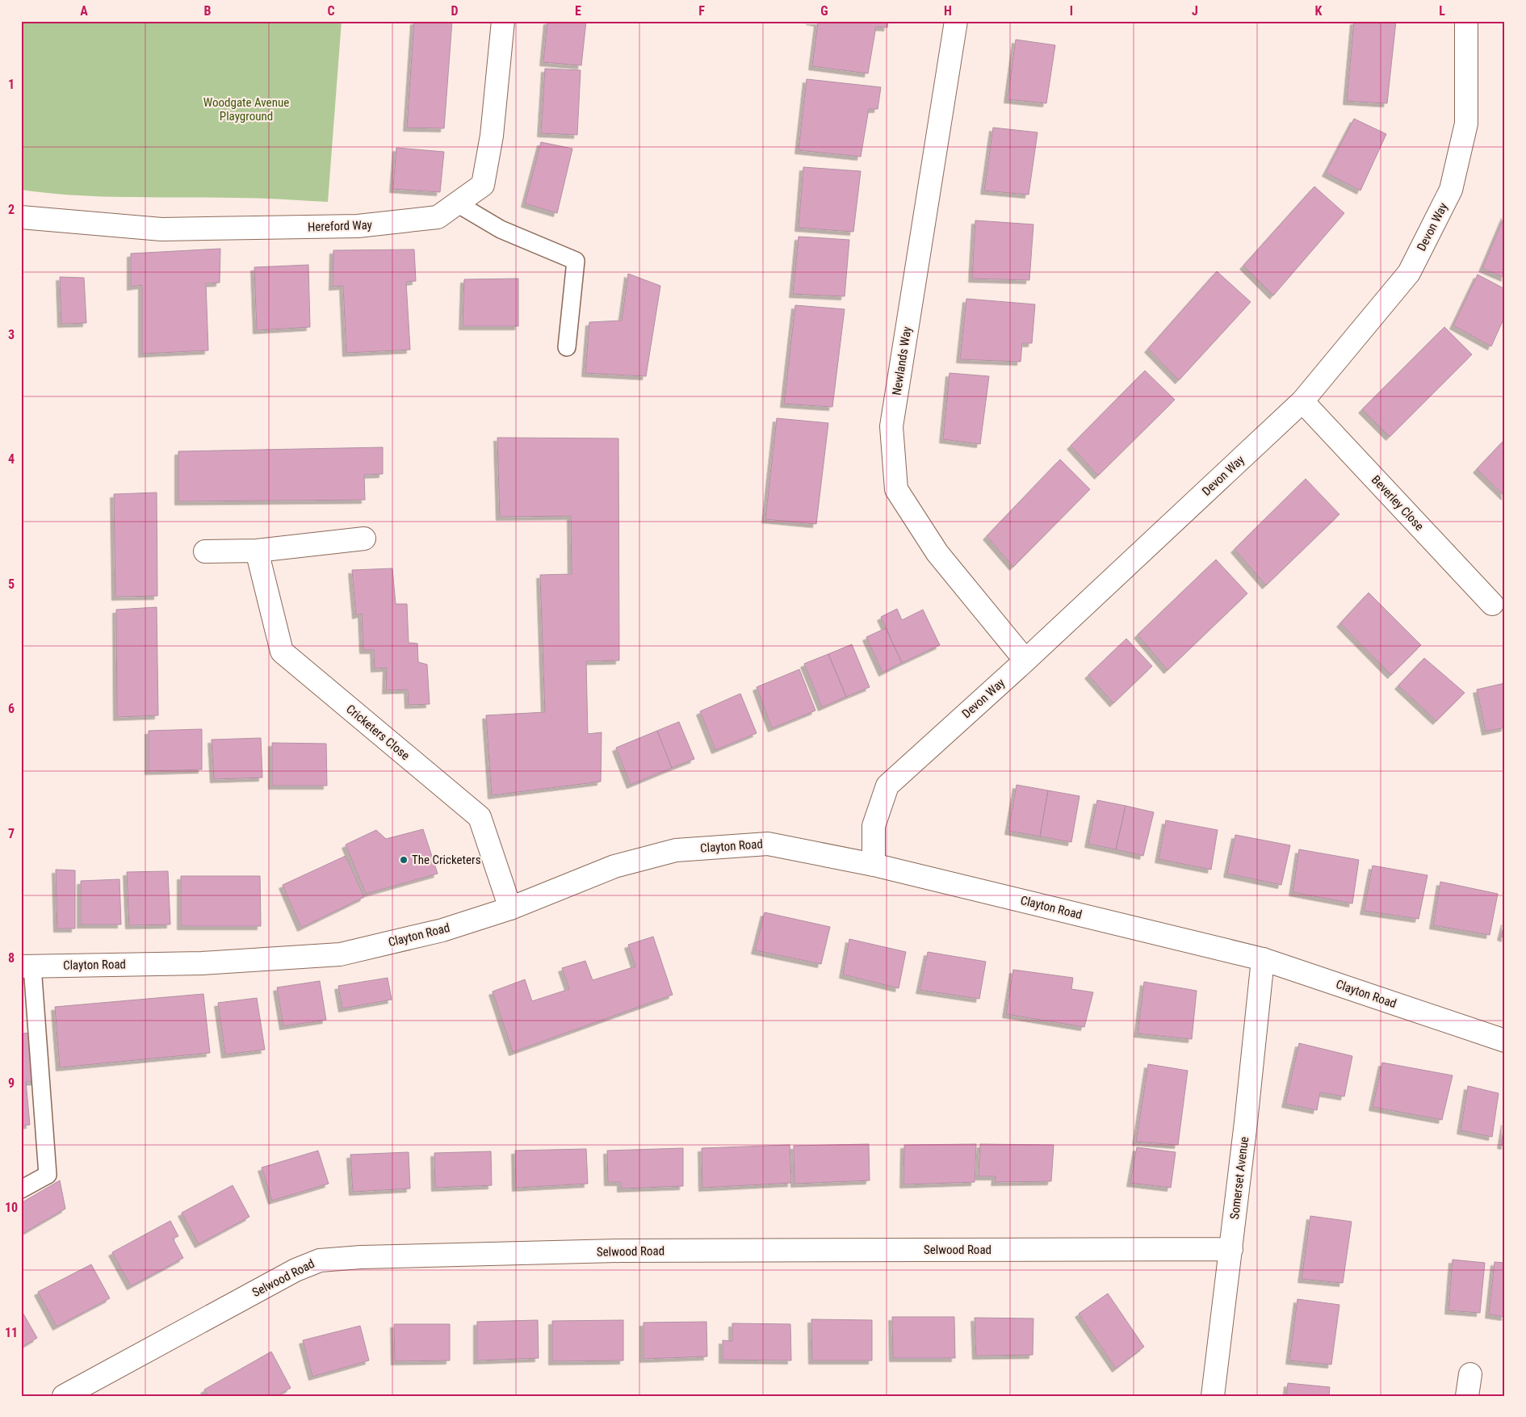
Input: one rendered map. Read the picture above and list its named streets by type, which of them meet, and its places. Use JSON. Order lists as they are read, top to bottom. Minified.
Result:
{"streets":{"street":["Hereford Way","Devon Way","Newlands Way","Beverley Close","Cricketers Close","Clayton Road","Somerset Avenue","Selwood Road"]},"crossings":[["Devon Way","Newlands Way"],["Devon Way","Beverley Close"],["Devon Way","Clayton Road"],["Cricketers Close","Clayton Road"],["Clayton Road","Somerset Avenue"],["Somerset Avenue","Selwood Road"]],"parks":["Woodgate Avenue Playground"],"places":["The Cricketers"],"grid":{"columns":["A","B","C","D","E","F","G","H","I","J","K","L"],"rows":["1","2","3","4","5","6","7","8","9","10","11"]}}
